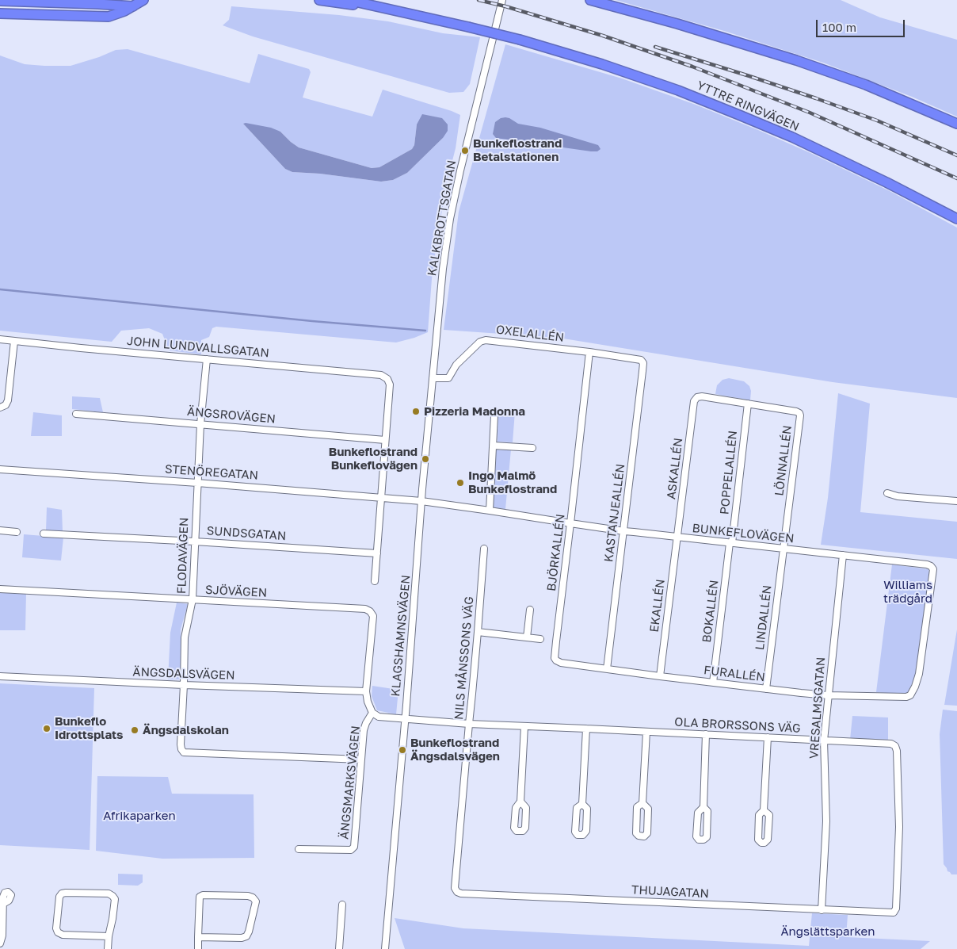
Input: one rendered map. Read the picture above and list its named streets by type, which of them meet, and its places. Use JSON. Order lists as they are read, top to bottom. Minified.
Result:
{"streets":{"highway":["YTTRE RINGVÄGEN"],"street":["KALKBROTTSGATAN","OXELALLÉN","JOHN LUNDVALLSGATAN","ÄNGSROVÄGEN","LÖNNALLÉN","ASKALLÉN","STENÖREGATAN","POPPELALLÉN","KASTANJEALLÉN","SUNDSGATAN","BUNKEFLOVÄGEN","BJÖRKALLÉN","FLODAVÄGEN","SJÖVÄGEN","EKALLÉN","BOKALLÉN","LINDALLÉN","KLAGSHAMNSVÄGEN","NILS MÅNSSONS VÄG","ÄNGSDALSVÄGEN","FURALLÉN","VRESALMSGATAN","OLA BRORSSONS VÄG","ÄNGSMARKSVÄGEN","THUJAGATAN"]},"crossings":[["KALKBROTTSGATAN","KLAGSHAMNSVÄGEN"],["OXELALLÉN","KASTANJEALLÉN"],["OXELALLÉN","BJÖRKALLÉN"],["OXELALLÉN","KLAGSHAMNSVÄGEN"],["JOHN LUNDVALLSGATAN","ÄNGSROVÄGEN"],["JOHN LUNDVALLSGATAN","FLODAVÄGEN"],["ÄNGSROVÄGEN","FLODAVÄGEN"],["LÖNNALLÉN","ASKALLÉN"],["LÖNNALLÉN","POPPELALLÉN"],["LÖNNALLÉN","BUNKEFLOVÄGEN"],["LÖNNALLÉN","LINDALLÉN"],["ASKALLÉN","BUNKEFLOVÄGEN"],["ASKALLÉN","EKALLÉN"],["STENÖREGATAN","BUNKEFLOVÄGEN"],["STENÖREGATAN","FLODAVÄGEN"],["STENÖREGATAN","KLAGSHAMNSVÄGEN"],["POPPELALLÉN","BUNKEFLOVÄGEN"],["POPPELALLÉN","BOKALLÉN"],["KASTANJEALLÉN","BUNKEFLOVÄGEN"],["KASTANJEALLÉN","FURALLÉN"],["SUNDSGATAN","FLODAVÄGEN"],["BUNKEFLOVÄGEN","BJÖRKALLÉN"],["BUNKEFLOVÄGEN","EKALLÉN"],["BUNKEFLOVÄGEN","BOKALLÉN"],["BUNKEFLOVÄGEN","LINDALLÉN"],["BUNKEFLOVÄGEN","KLAGSHAMNSVÄGEN"],["BUNKEFLOVÄGEN","FURALLÉN"],["BUNKEFLOVÄGEN","VRESALMSGATAN"],["BJÖRKALLÉN","FURALLÉN"],["FLODAVÄGEN","SJÖVÄGEN"],["FLODAVÄGEN","ÄNGSDALSVÄGEN"],["FLODAVÄGEN","ÄNGSMARKSVÄGEN"],["SJÖVÄGEN","ÄNGSMARKSVÄGEN"],["EKALLÉN","FURALLÉN"],["BOKALLÉN","FURALLÉN"],["LINDALLÉN","FURALLÉN"],["KLAGSHAMNSVÄGEN","OLA BRORSSONS VÄG"],["KLAGSHAMNSVÄGEN","ÄNGSMARKSVÄGEN"],["NILS MÅNSSONS VÄG","OLA BRORSSONS VÄG"],["NILS MÅNSSONS VÄG","THUJAGATAN"],["ÄNGSDALSVÄGEN","ÄNGSMARKSVÄGEN"],["FURALLÉN","VRESALMSGATAN"],["VRESALMSGATAN","OLA BRORSSONS VÄG"],["VRESALMSGATAN","THUJAGATAN"],["OLA BRORSSONS VÄG","ÄNGSMARKSVÄGEN"],["OLA BRORSSONS VÄG","THUJAGATAN"]],"parks":["Williams trädgård","Afrikaparken","Ängslättsparken"],"places":["Bunkeflostrand Betalstationen","Pizzeria Madonna","Bunkeflostrand Bunkeflovägen","Ingo Malmö Bunkeflostrand","Bunkeflo Idrottsplats","Ängsdalskolan","Bunkeflostrand Ängsdalsvägen"],"scale_bar":"100 m"}
